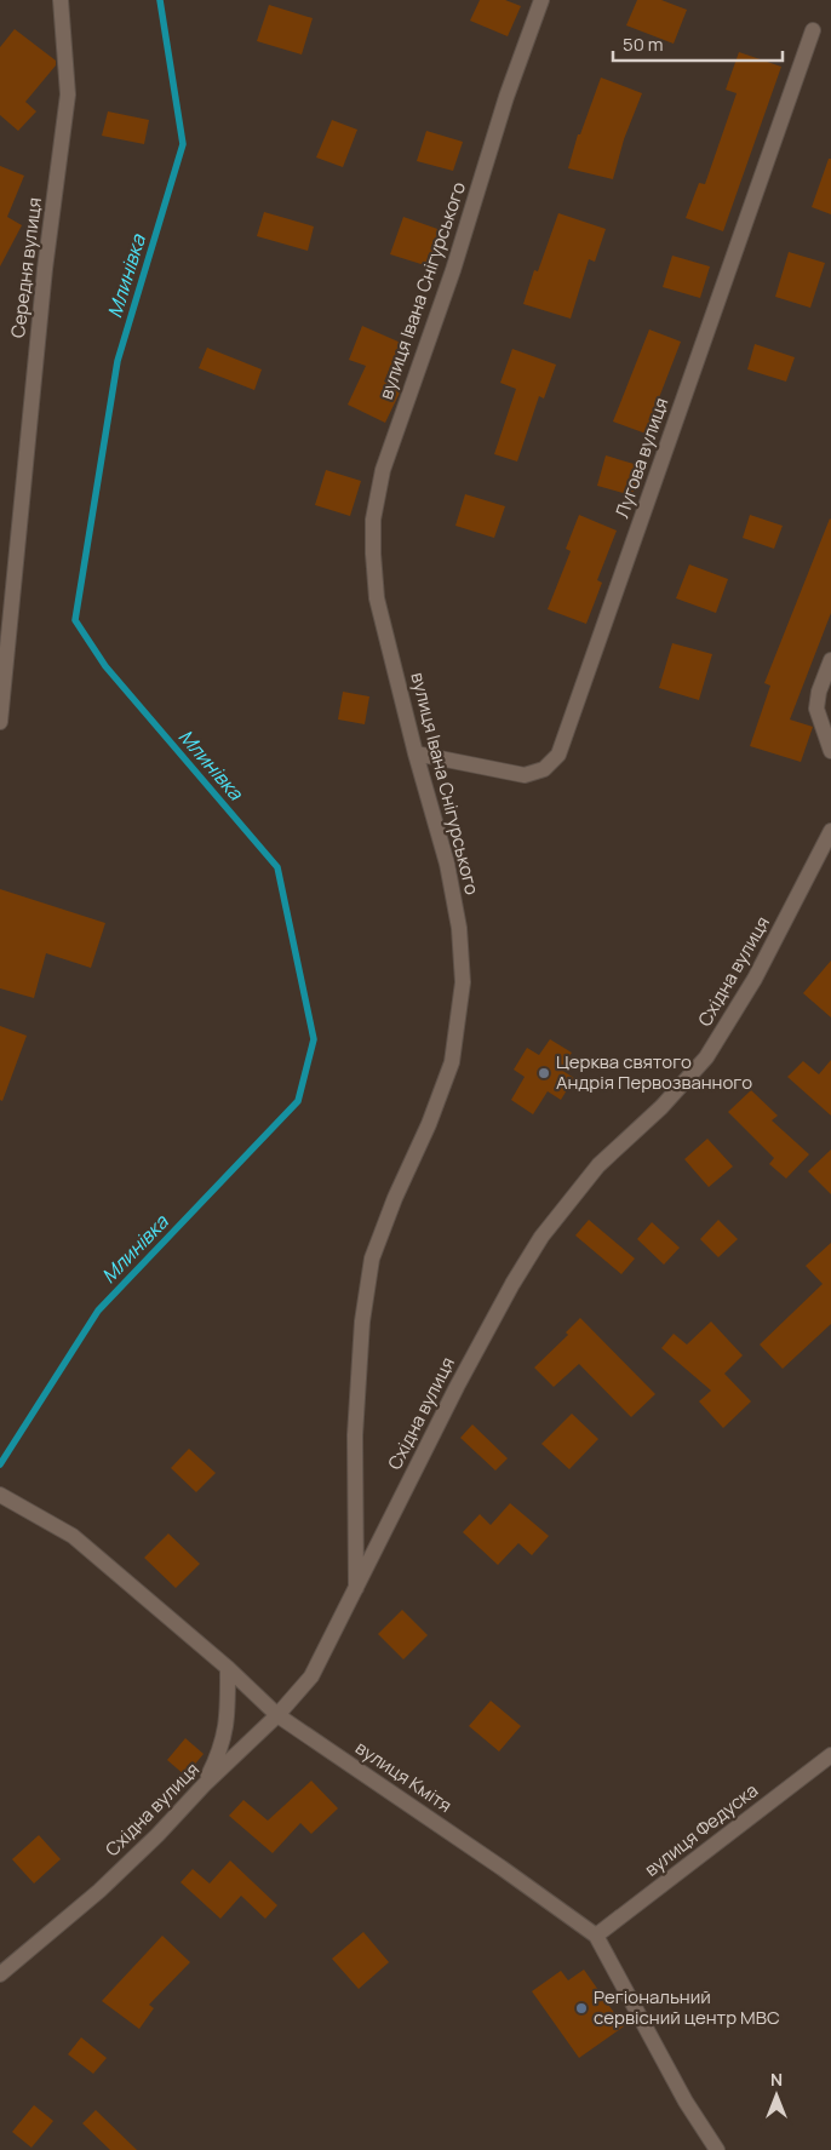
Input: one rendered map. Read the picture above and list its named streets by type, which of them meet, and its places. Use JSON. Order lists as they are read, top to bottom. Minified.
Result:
{"streets":{"street":["Середня вулиця","вулиця Івана Снігурського","Лугова вулиця","Східна вулиця","вулиця Кмітя","вулиця Федуска"]},"crossings":[["вулиця Івана Снігурського","Лугова вулиця"],["вулиця Івана Снігурського","Східна вулиця"],["Східна вулиця","вулиця Кмітя"],["вулиця Кмітя","вулиця Федуска"]],"water":["Млинівка"],"places":["Церква святого Андрія Первозванного","Регіональний сервісний центр МВС"],"scale_bar":"50 m","north":"top"}
